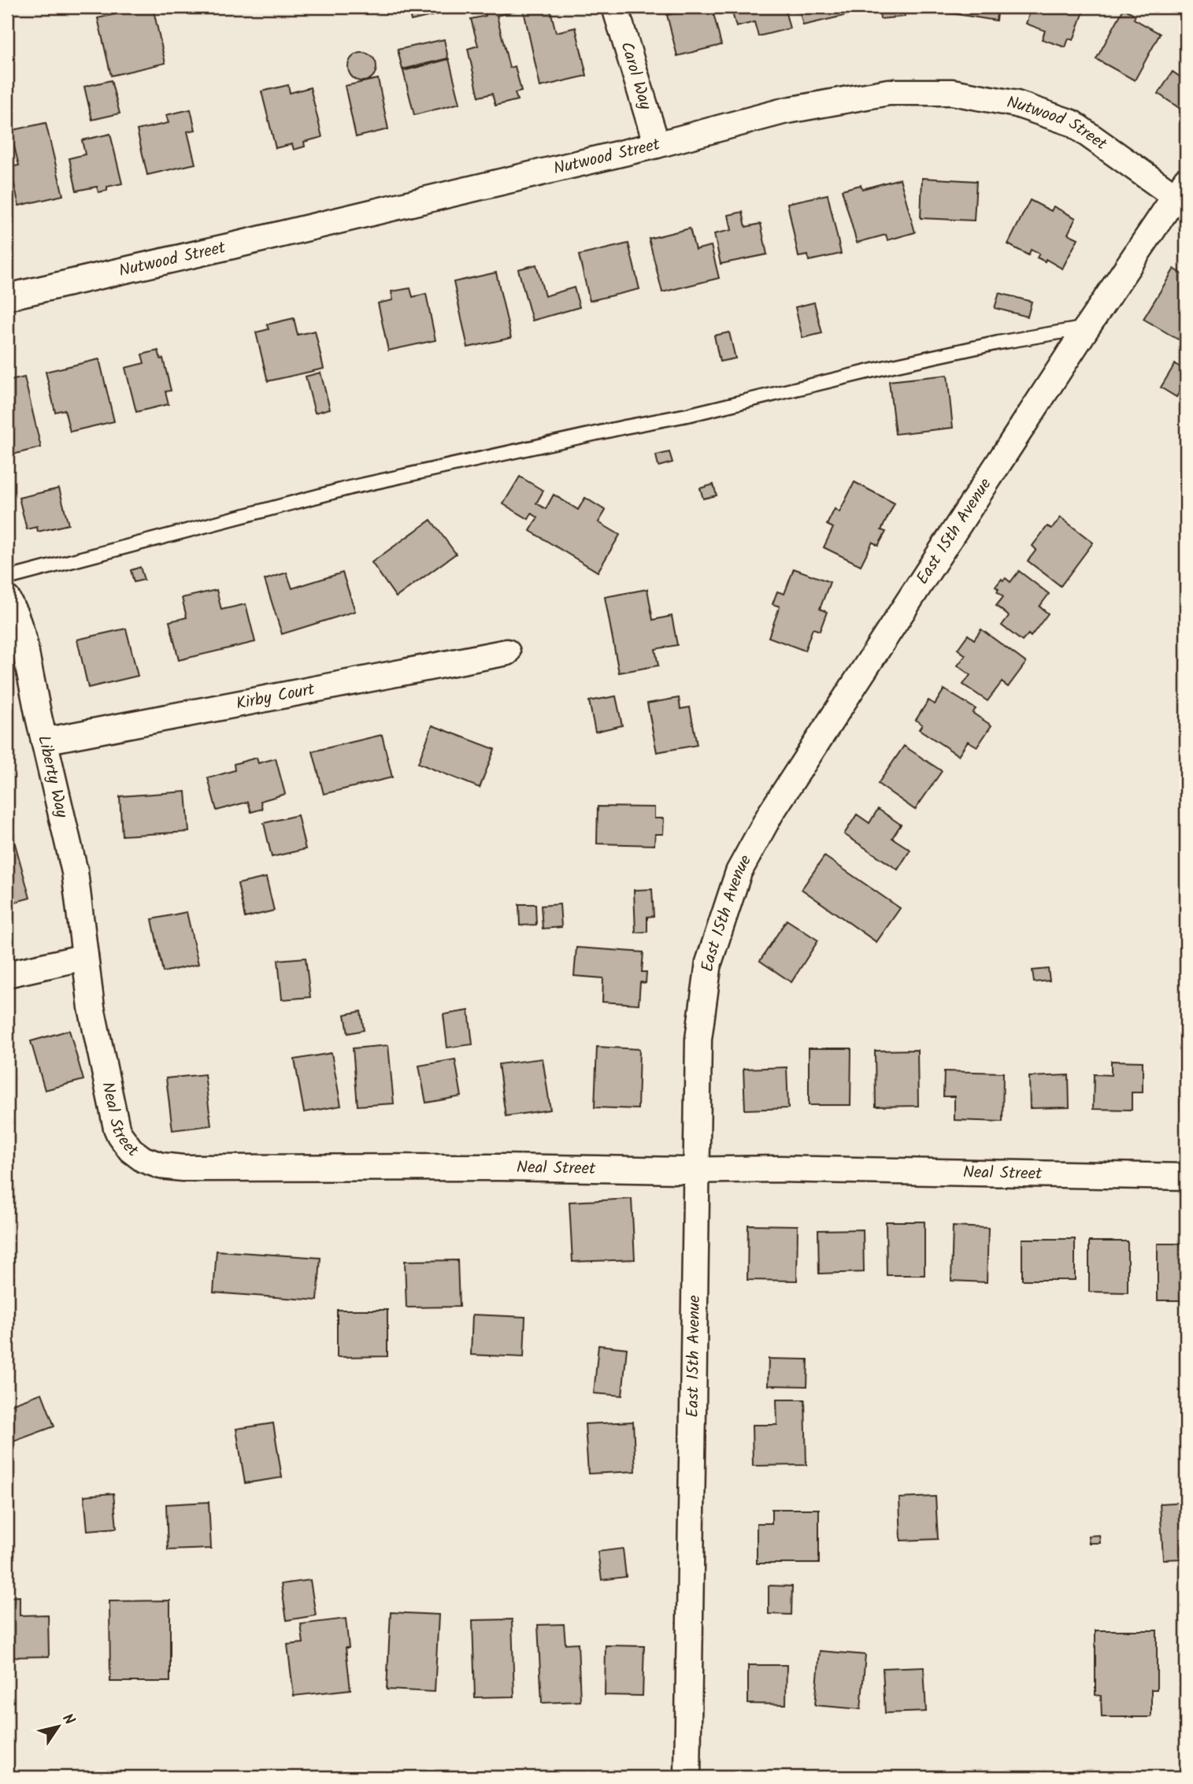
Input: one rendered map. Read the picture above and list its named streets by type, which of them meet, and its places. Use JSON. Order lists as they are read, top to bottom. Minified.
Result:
{"streets":{"street":["Carol Way","Nutwood Street","East 15th Avenue","Kirby Court","Liberty Way","Neal Street"]},"crossings":[["Carol Way","Nutwood Street"],["Nutwood Street","East 15th Avenue"],["East 15th Avenue","Neal Street"],["Kirby Court","Liberty Way"],["Liberty Way","Neal Street"]],"north":"top right"}
